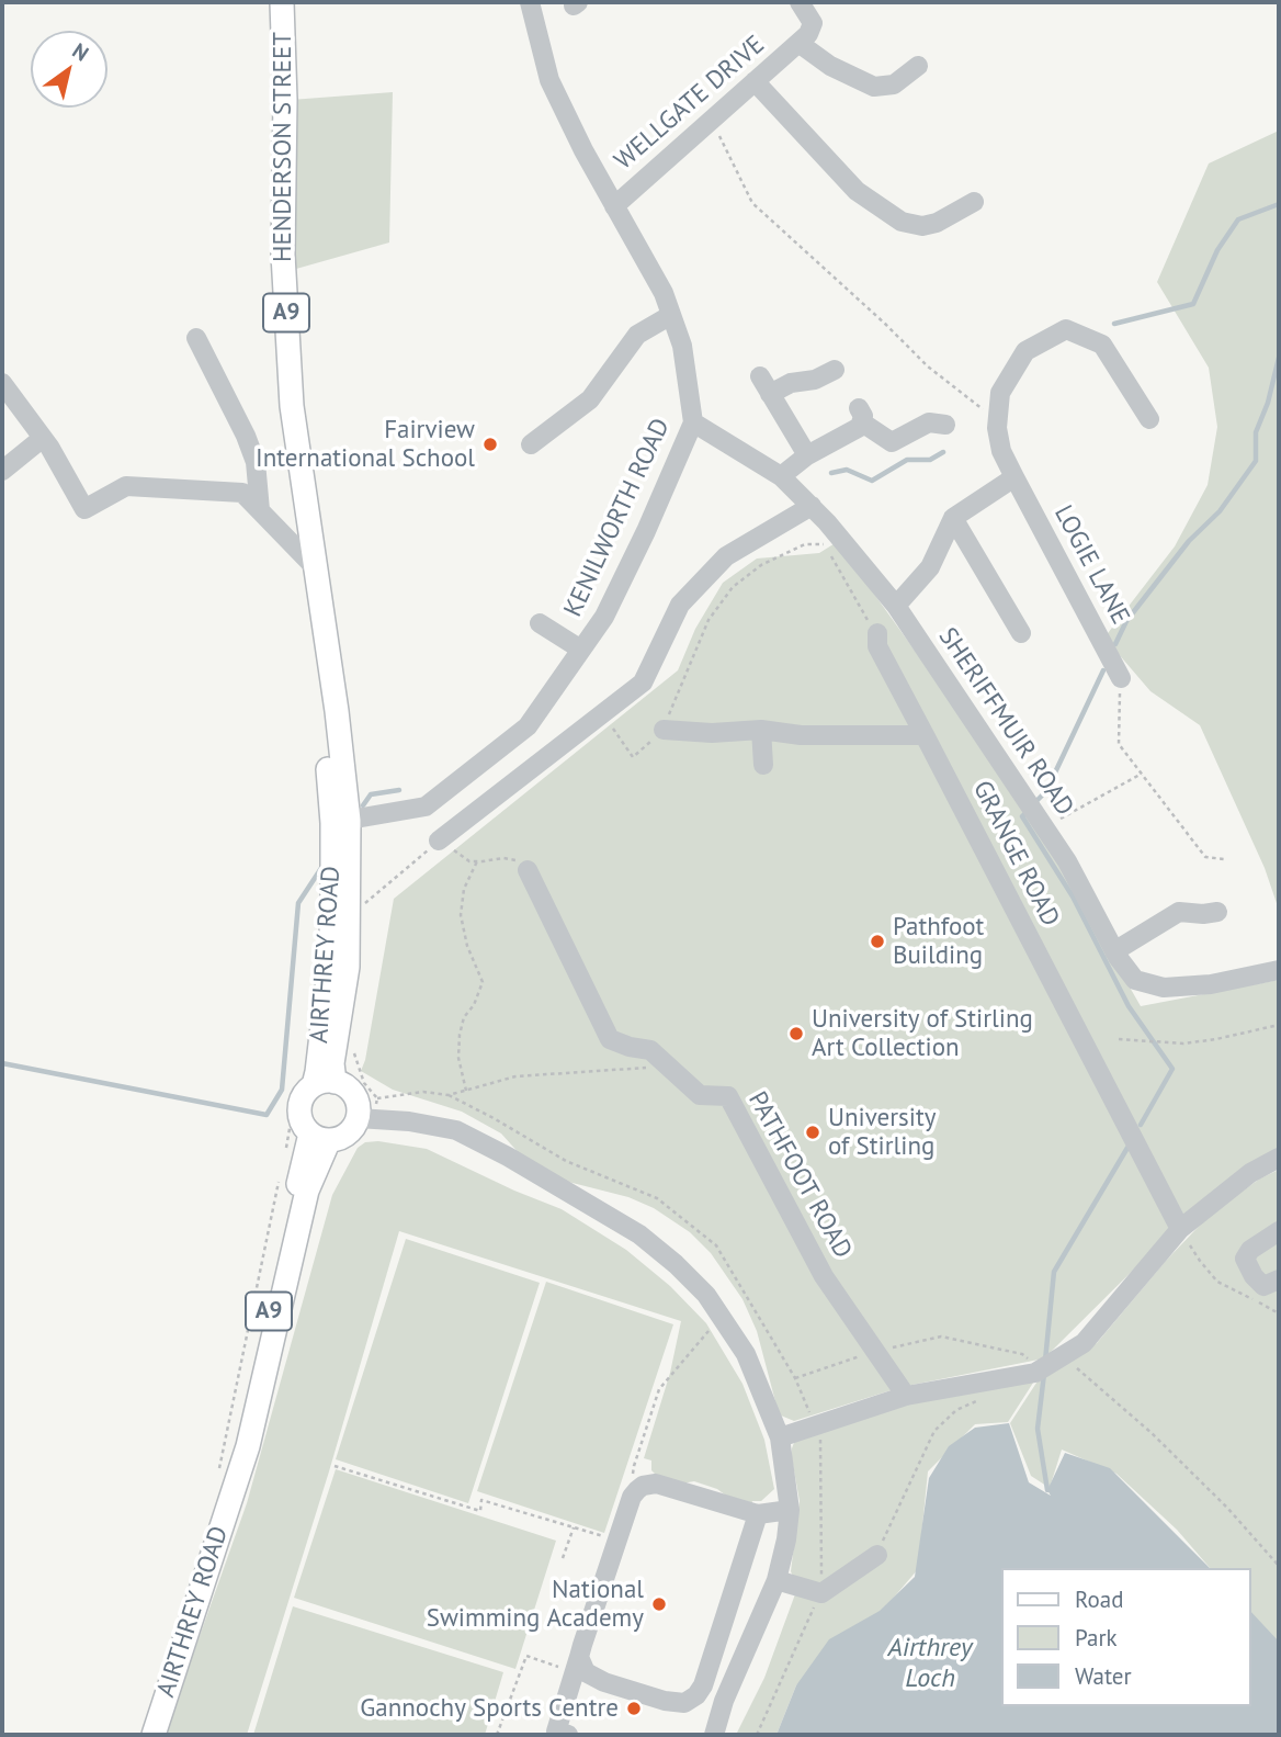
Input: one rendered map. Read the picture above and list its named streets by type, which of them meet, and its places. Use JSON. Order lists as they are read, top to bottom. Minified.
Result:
{"streets":{"main road":["HENDERSON STREET","A9","AIRTHREY ROAD"],"street":["WELLGATE DRIVE","KENILWORTH ROAD","LOGIE LANE","SHERIFFMUIR ROAD","GRANGE ROAD","PATHFOOT ROAD"]},"crossings":[["WELLGATE DRIVE","KENILWORTH ROAD"],["HENDERSON STREET","KENILWORTH ROAD"],["HENDERSON STREET","AIRTHREY ROAD"],["A9","AIRTHREY ROAD"],["KENILWORTH ROAD","SHERIFFMUIR ROAD"],["KENILWORTH ROAD","AIRTHREY ROAD"]],"water":["Airthrey Loch"],"places":["Fairview International School","Pathfoot Building","University of Stirling Art Collection","University of Stirling","National Swimming Academy","Gannochy Sports Centre"],"legend":["Road","Park","Water"],"north":"top right"}
